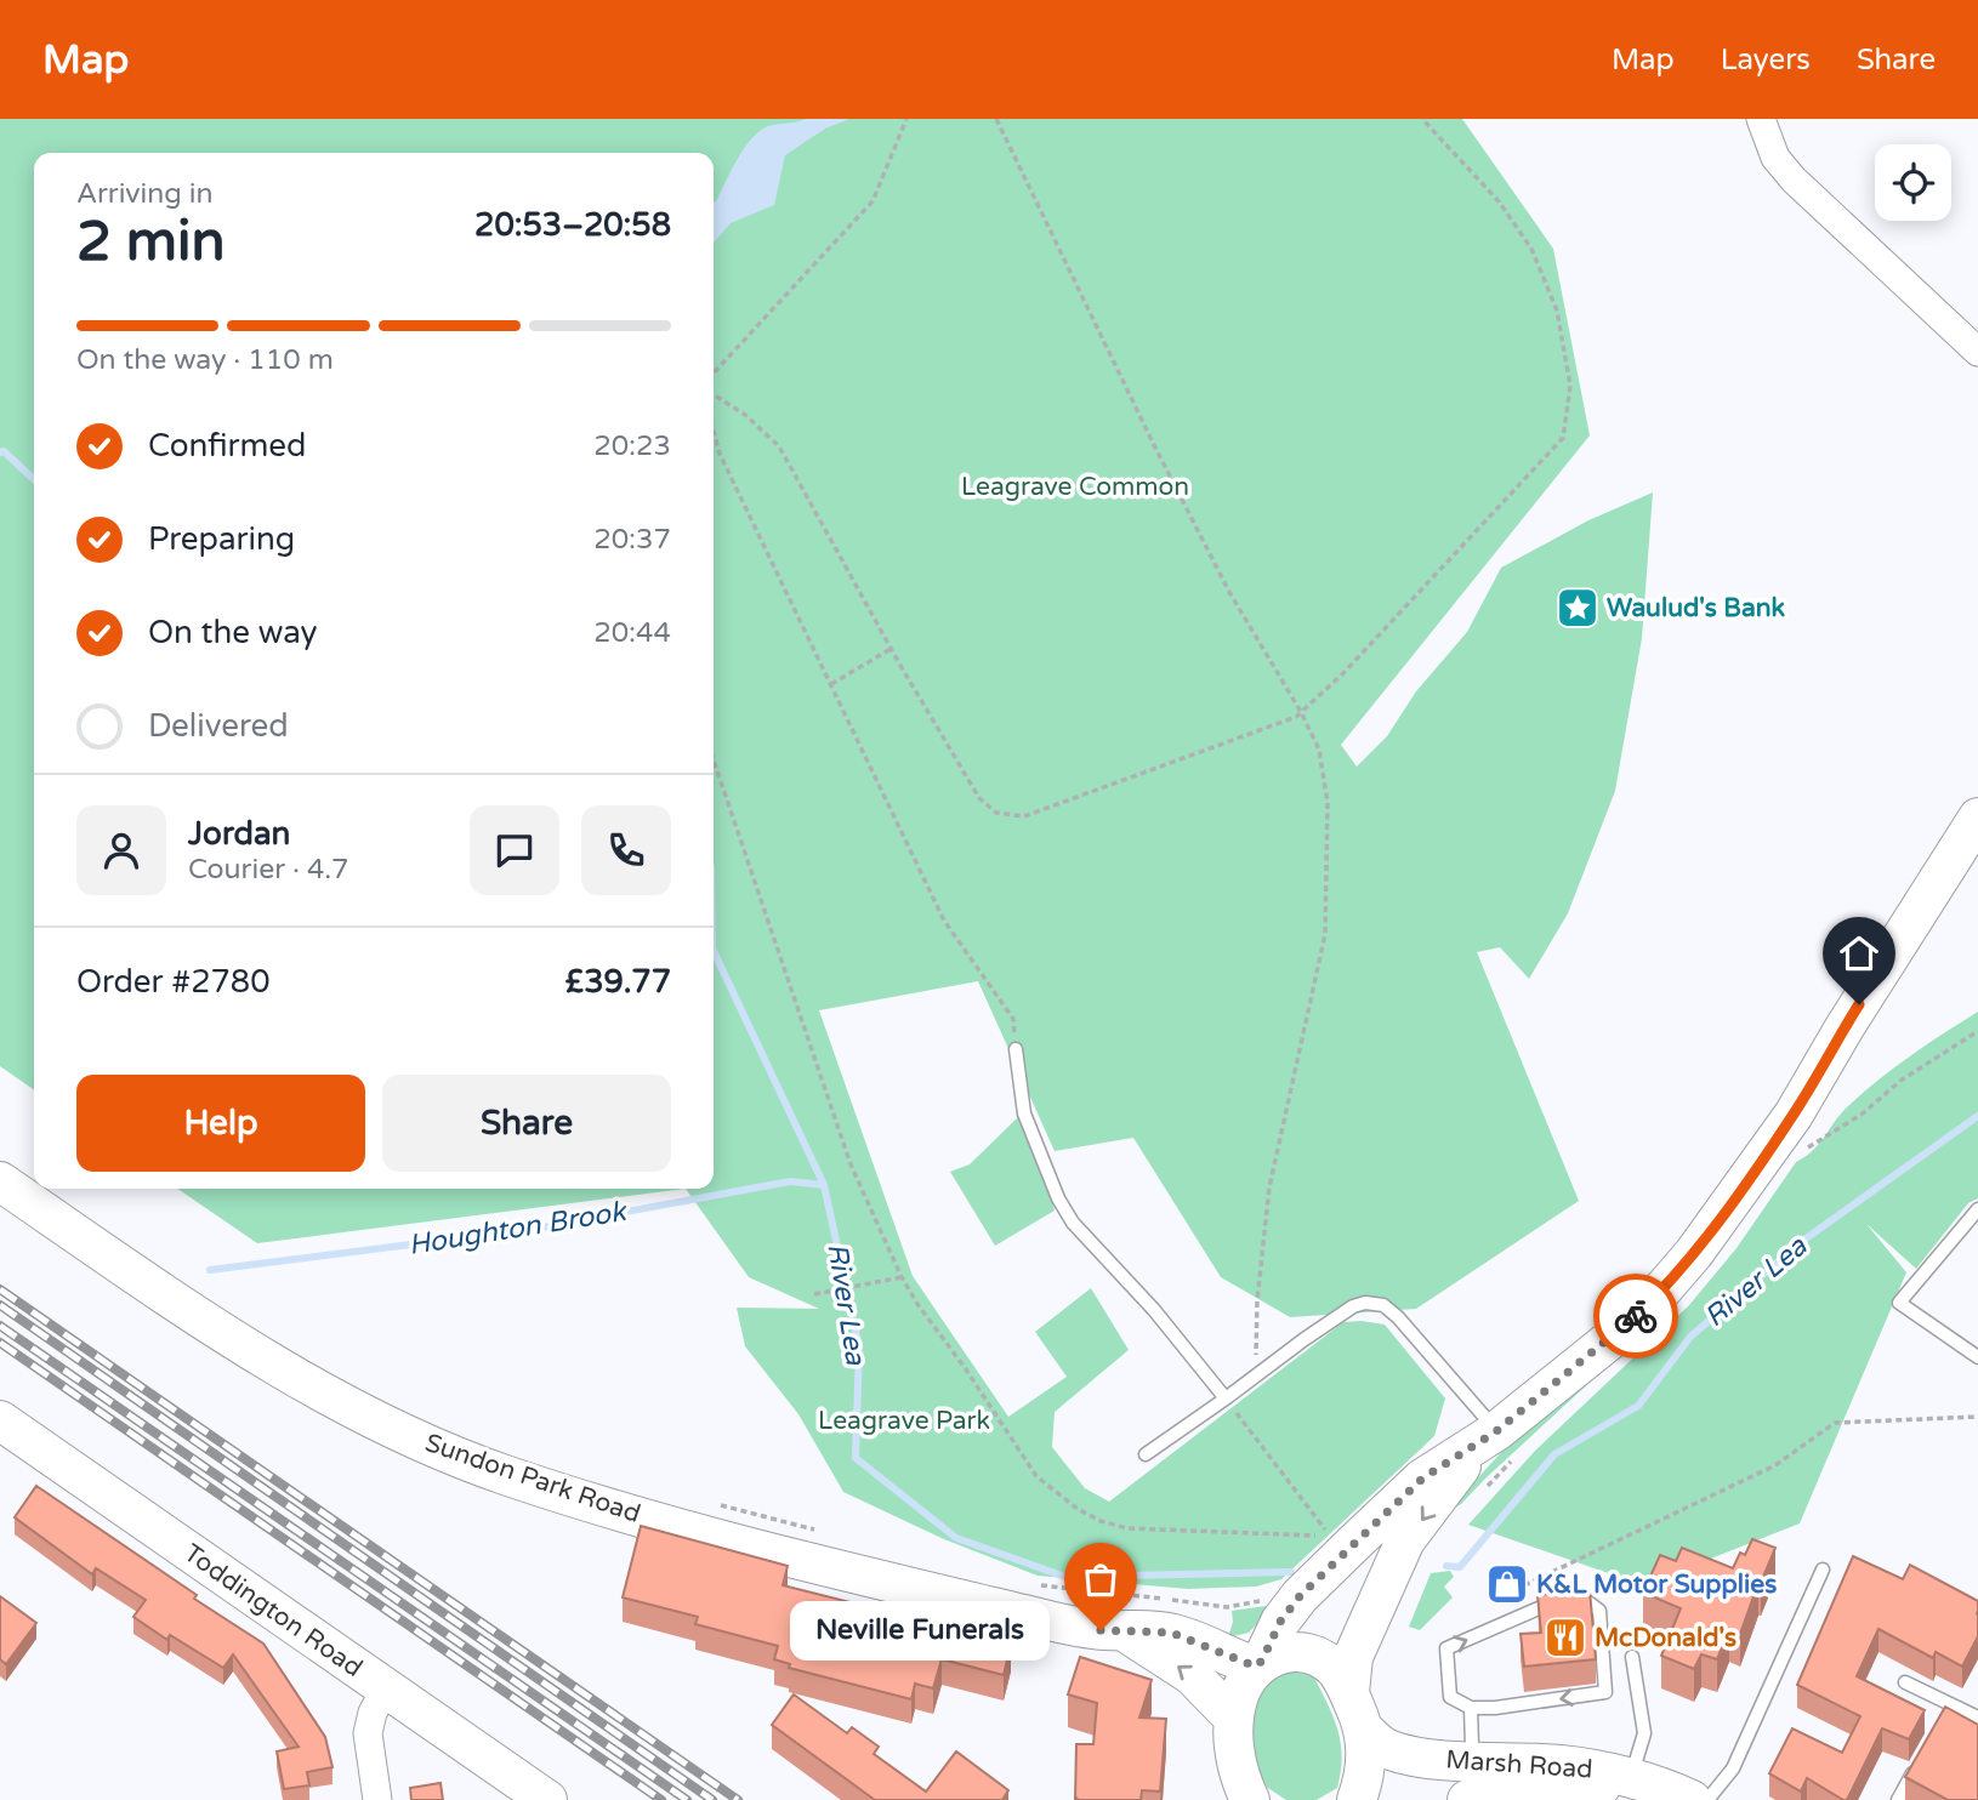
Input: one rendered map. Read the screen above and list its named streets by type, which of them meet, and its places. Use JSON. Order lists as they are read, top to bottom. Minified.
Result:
{"streets":{"street":["Sundon Park Road","Toddington Road","Marsh Road"]},"water":["Houghton Brook","River Lea"],"parks":["Leagrave Common","Leagrave Park"],"places":{"place":["Waulud's Bank"],"shop":["K&L Motor Supplies"],"other":["Neville Funerals"],"restaurant":["McDonald's"]},"page":{"header":"Map","nav":["Map","Layers","Share"],"heading":["2 min","Arriving in","20:53–20:58"],"panel":["Jordan","Courier · 4.7","Order #2780","£39.77"],"bar":"On the way · 110 m","list":[["Confirmed","20:23"],["Preparing","20:37"],["On the way","20:44"],"Delivered"],"buttons":["Help","Share"],"bubble":"Neville Funerals"}}
